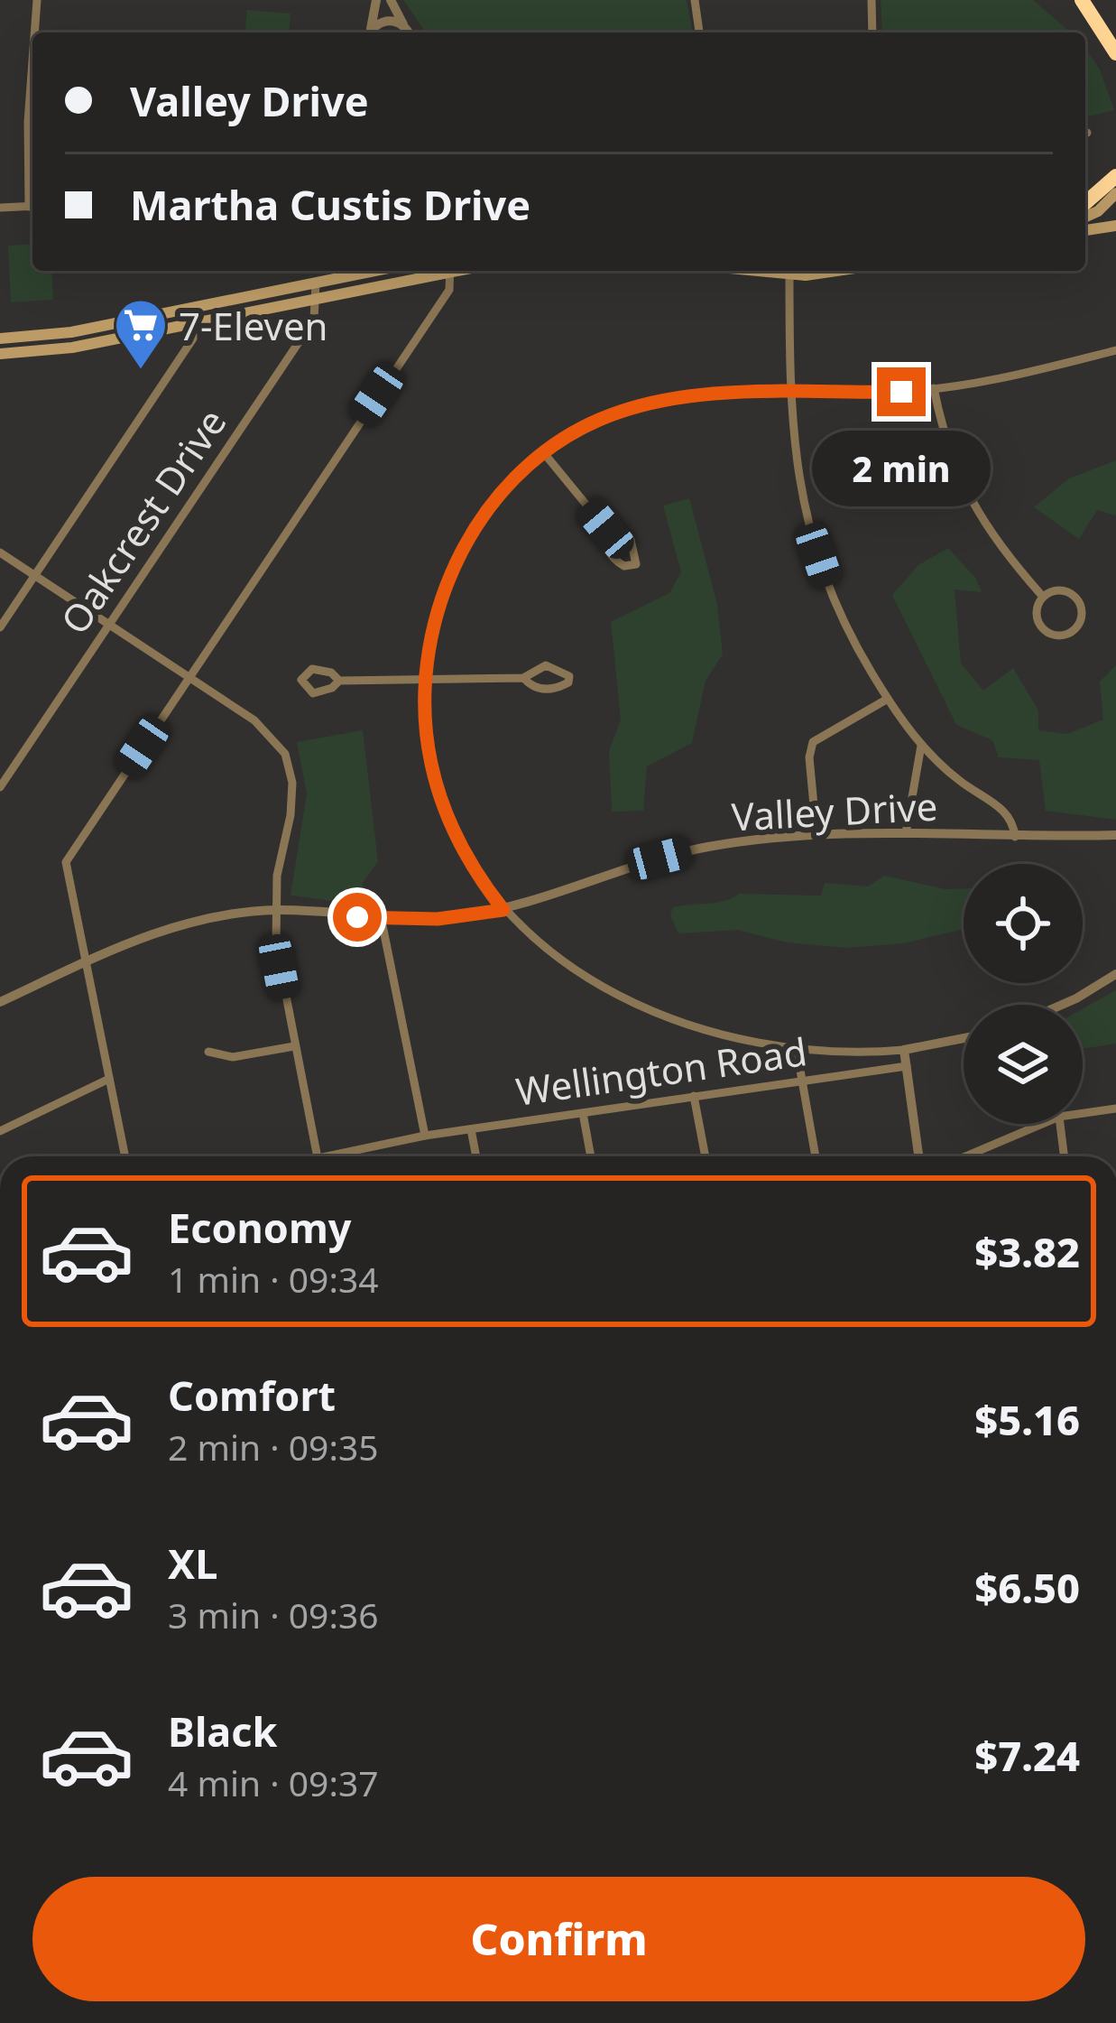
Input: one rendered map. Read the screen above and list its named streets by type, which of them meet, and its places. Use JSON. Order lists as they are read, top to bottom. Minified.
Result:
{"streets":{"street":["Oakcrest Drive","Valley Drive","Wellington Road"]},"places":{"supermarket":["7-Eleven"]},"page":{"banner":["Valley Drive","Martha Custis Drive"],"bubble":"2 min","list":[{"name":"Economy","note":"1 min · 09:34","value":"$3.82"},{"name":"Comfort","note":"2 min · 09:35","value":"$5.16"},{"name":"XL","note":"3 min · 09:36","value":"$6.50"},{"name":"Black","note":"4 min · 09:37","value":"$7.24"}],"buttons":"Confirm"}}
